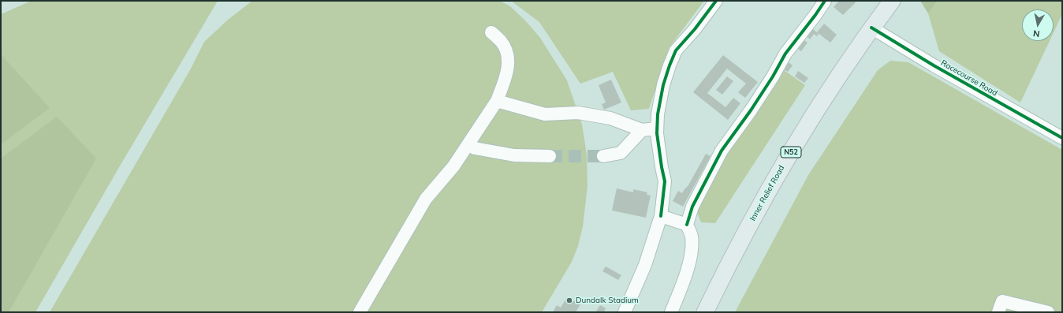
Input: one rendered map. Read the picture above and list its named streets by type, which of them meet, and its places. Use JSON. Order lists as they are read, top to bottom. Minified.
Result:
{"streets":{"main road":["N52","Inner Relief Road"],"street":["Racecourse Road"]},"crossings":[["Racecourse Road","Inner Relief Road"]],"places":["Dundalk Stadium"],"north":"bottom"}
